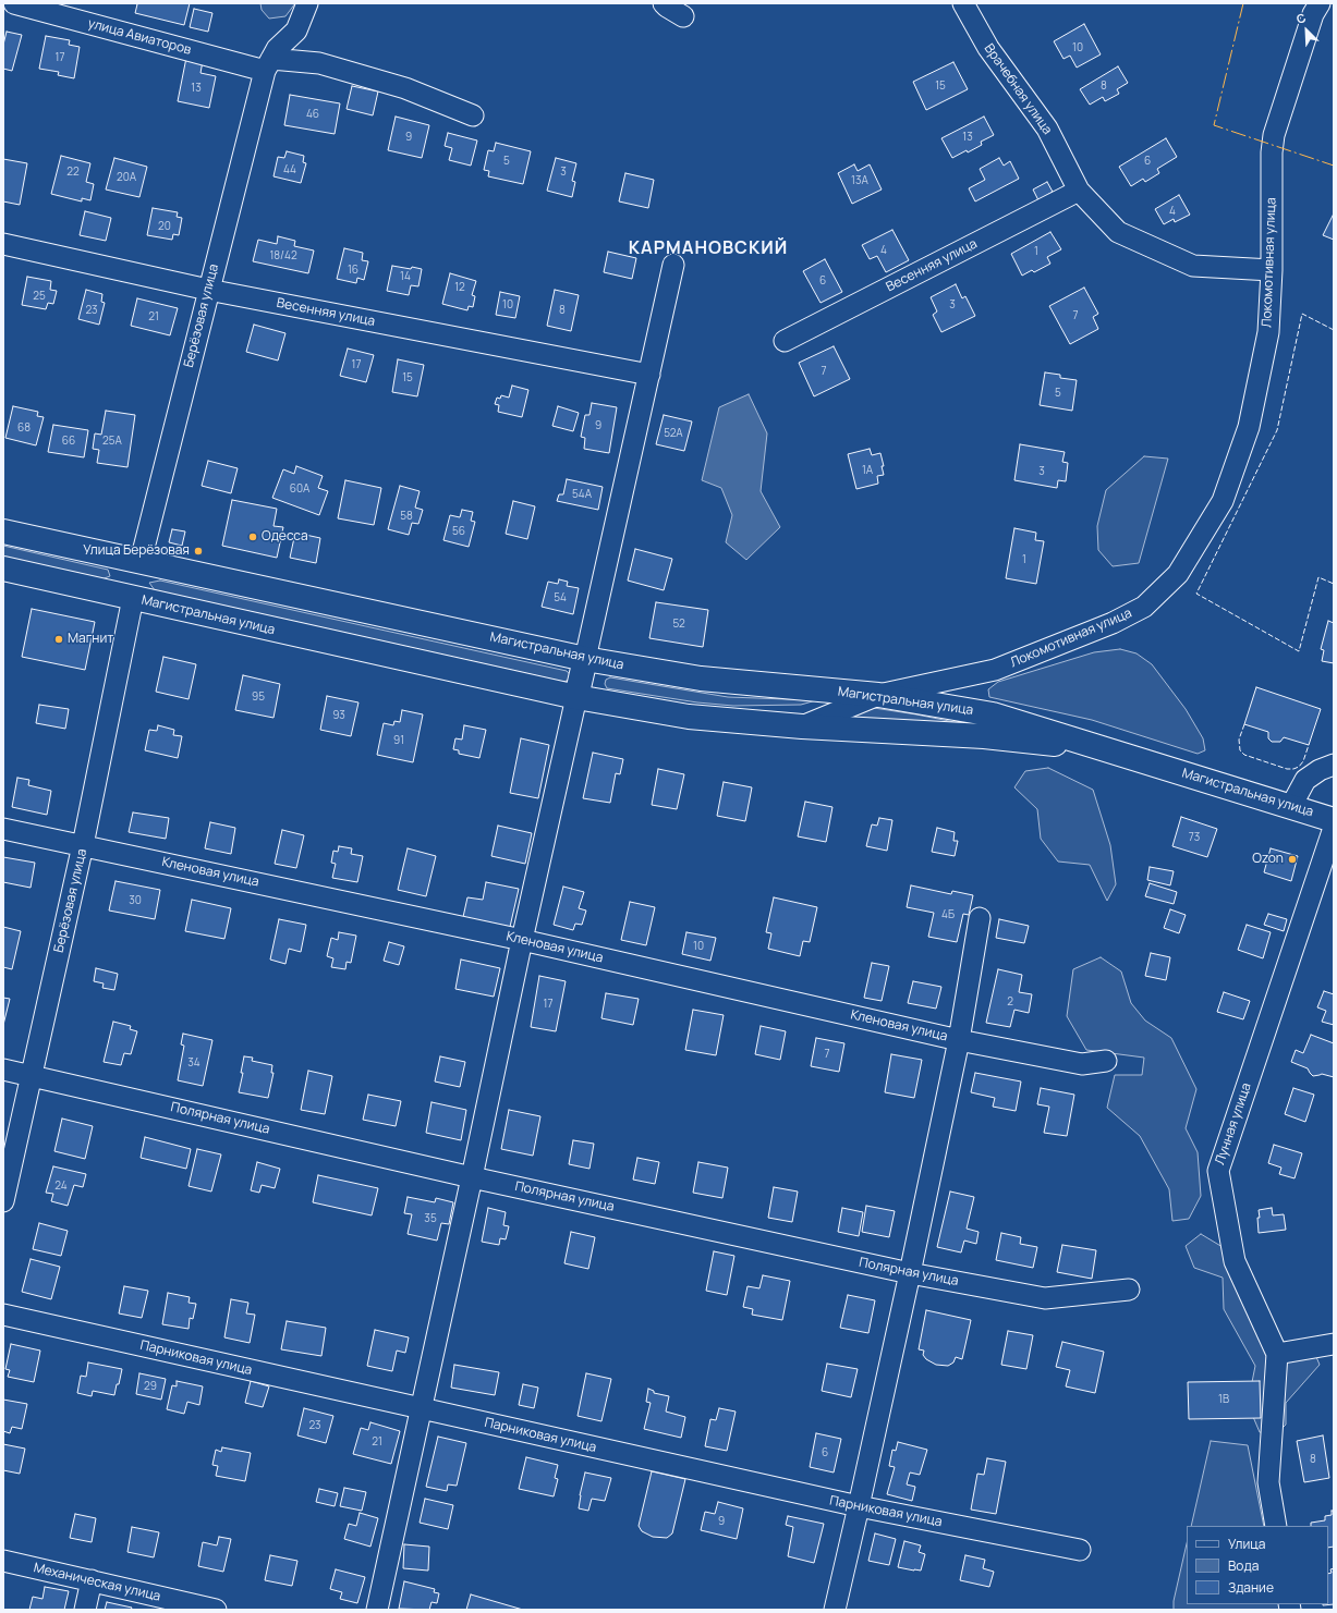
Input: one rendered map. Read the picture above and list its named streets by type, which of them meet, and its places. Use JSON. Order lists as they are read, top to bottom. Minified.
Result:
{"streets":{"main road":["Магистральная улица"],"street":["улица Авиаторов","Врачебная улица","Локомотивная улица","Весенняя улица","Берёзовая улица","Кленовая улица","Полярная улица","Лунная улица","Парниковая улица","Механическая улица"]},"crossings":[["улица Авиаторов","Берёзовая улица"],["Врачебная улица","Локомотивная улица"],["Врачебная улица","Весенняя улица"],["Локомотивная улица","Магистральная улица"],["Весенняя улица","Берёзовая улица"],["Берёзовая улица","Магистральная улица"],["Берёзовая улица","Кленовая улица"],["Берёзовая улица","Полярная улица"]],"districts":["КАРМАНОВСКИЙ"],"places":["Одесса","Улица Берёзовая","Магнит","Ozon"],"house_numbers":["10","17","15","8","13","46","9","13","5","6","44","22","3","20А","13А","4","20","4","1","18/42","16","14","6","12","25","10","3","23","8","7","21","17","7","15","5","9","68","52А","66","25А","1А","3","60А","54А","58","56","1","54","52","95","93","91","73","30","4Б","10","2","17","7","34","24","35","29","1В","23","21","6","8","9"],"legend":["Улица","Вода","Здание"],"north":"top left"}
